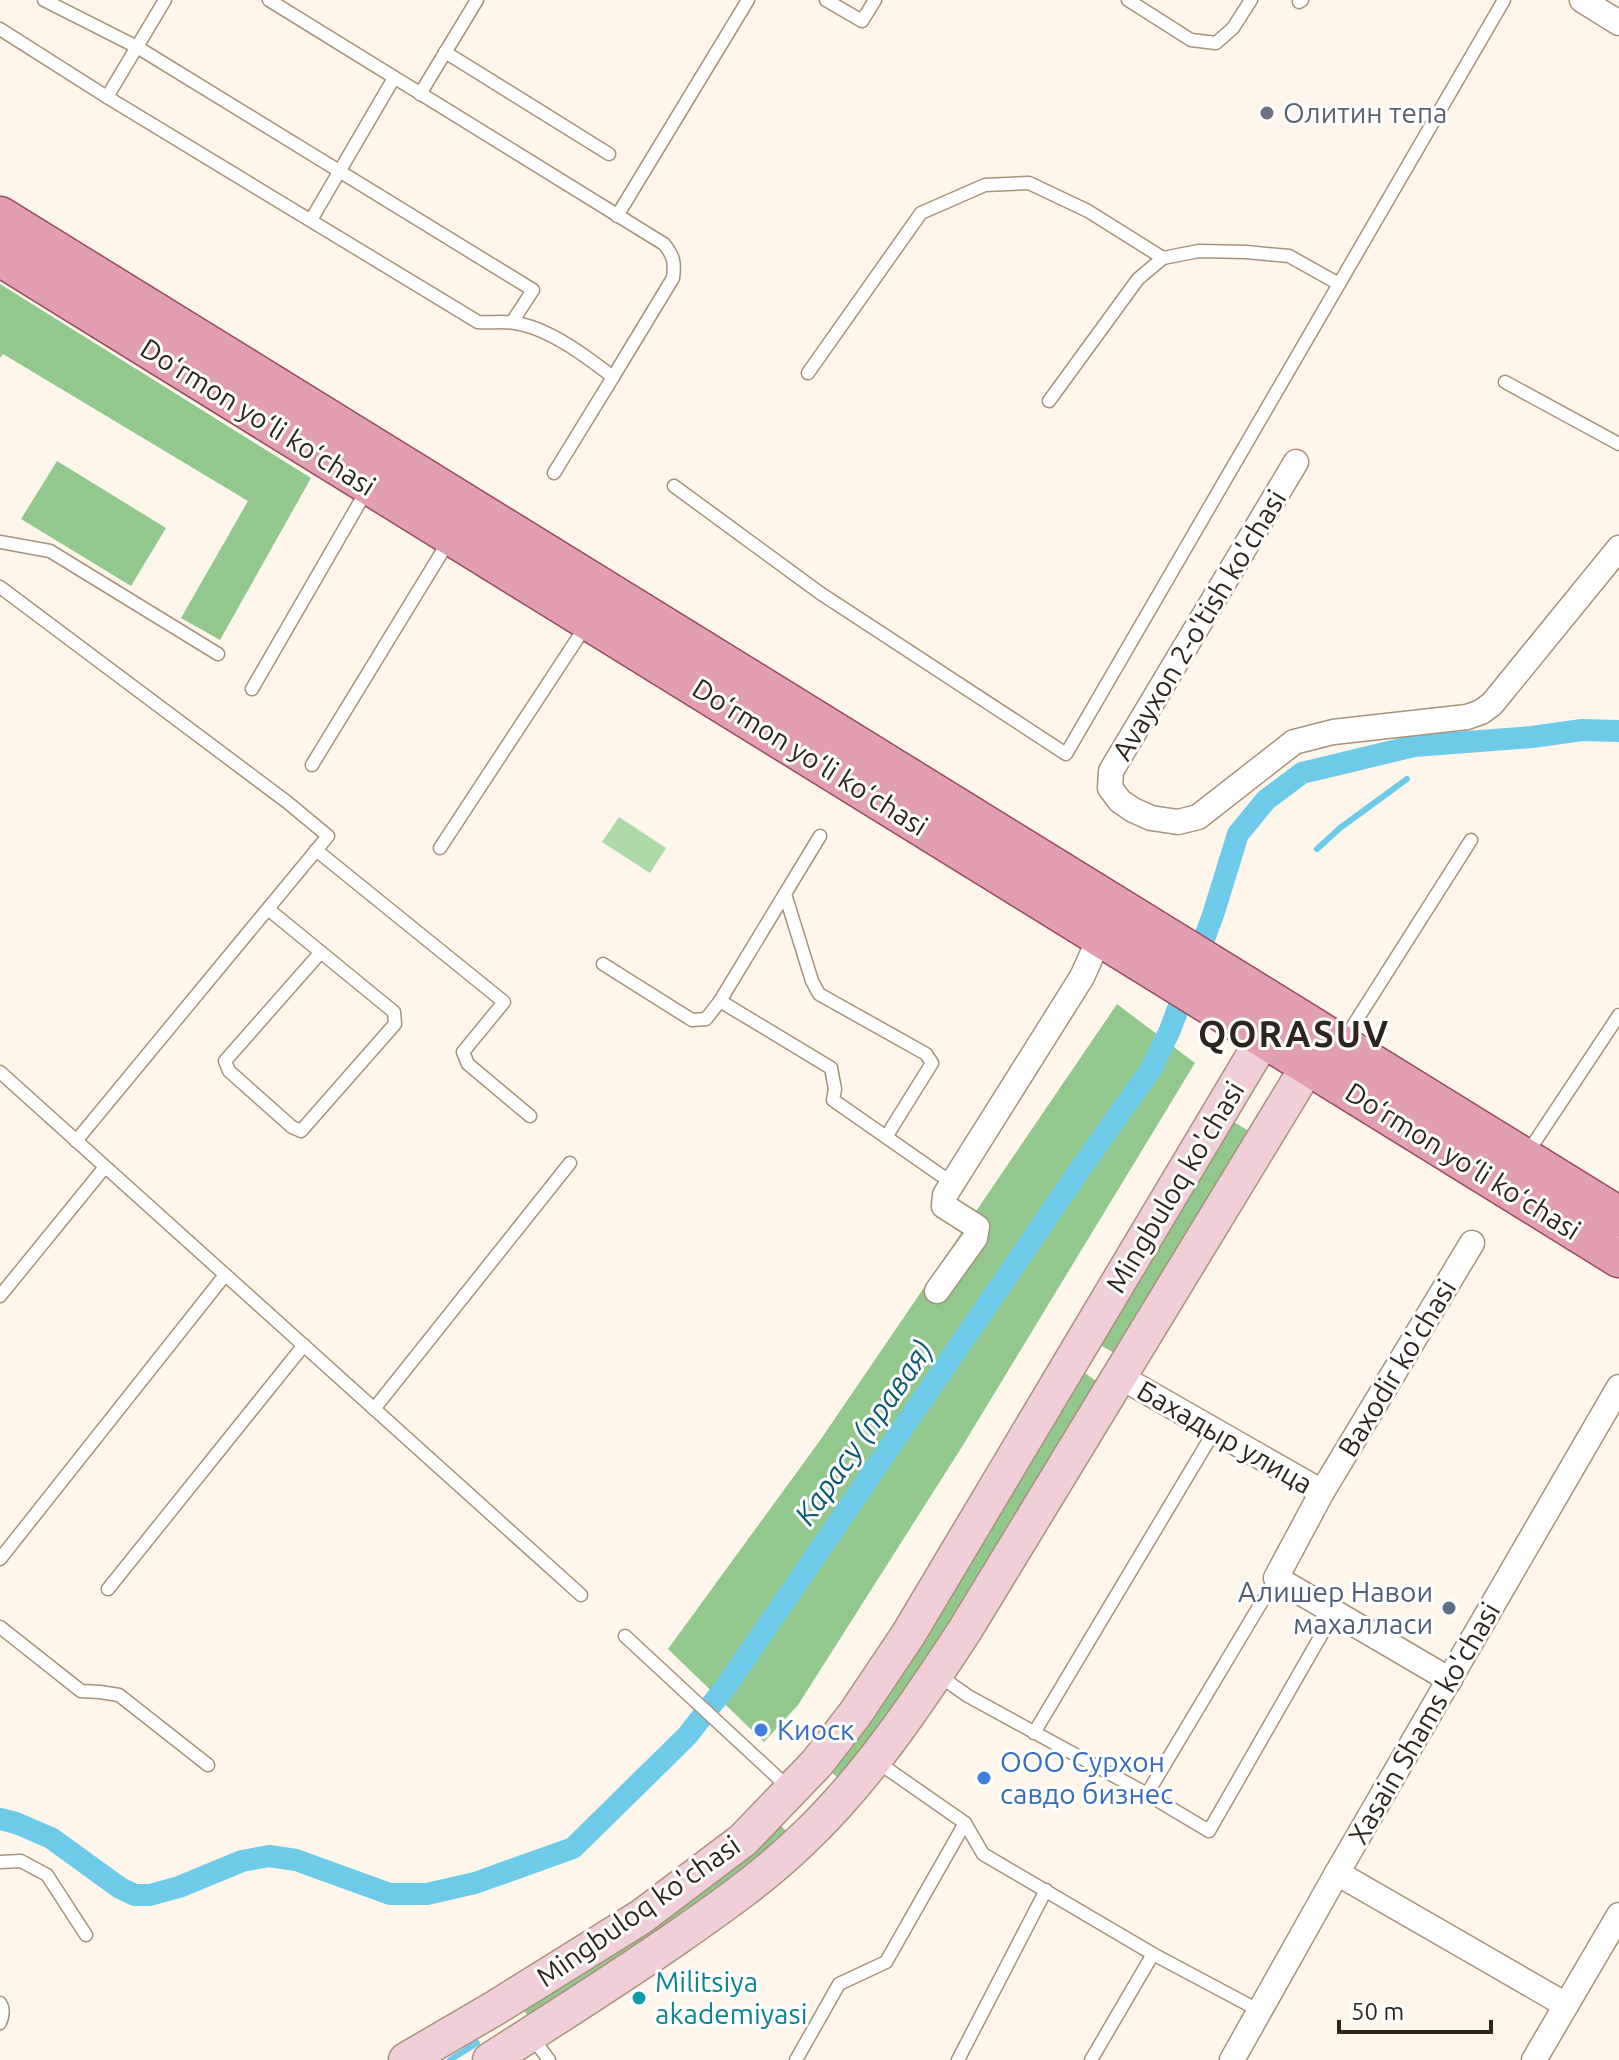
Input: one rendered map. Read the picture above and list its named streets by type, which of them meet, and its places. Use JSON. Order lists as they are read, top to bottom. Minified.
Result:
{"streets":{"main road":["Do‘rmon yo‘li ko‘chasi","Mingbuloq ko'chasi"],"street":["Avayxon 2-o'tish ko'chasi","Baxodir ko'chasi","Бахадыр улица","Xasain Shams ko'chasi"]},"crossings":[["Do‘rmon yo‘li ko‘chasi","Mingbuloq ko'chasi"],["Mingbuloq ko'chasi","Бахадыр улица"],["Baxodir ko'chasi","Бахадыр улица"]],"districts":["QORASUV"],"water":["Карасу (правая)"],"places":["Олитин тепа","Алишер Навои махалласи","Киоск","ООО Сурхон савдо бизнес","Militsiya akademiyasi"],"scale_bar":"50 m"}
